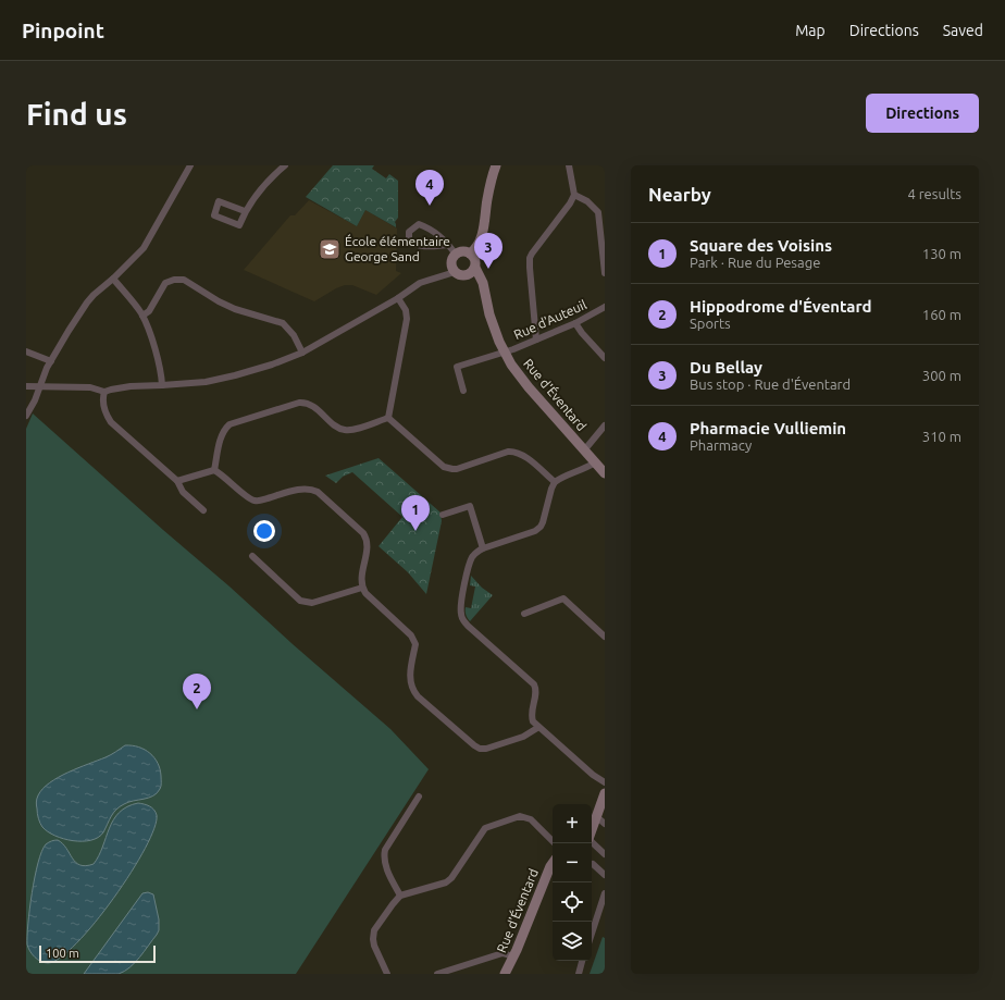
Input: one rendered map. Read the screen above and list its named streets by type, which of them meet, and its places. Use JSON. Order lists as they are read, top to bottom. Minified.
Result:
{"streets":{"street":["Rue d'Auteuil","Rue d'Éventard"]},"crossings":[["Rue d'Auteuil","Rue d'Éventard"]],"places":{"school or university":["École élémentaire George Sand"]},"scale_bar":"100 m","page":{"header":"Pinpoint","nav":["Map","Directions","Saved"],"buttons":"Directions","title":"Find us","heading":["Nearby","4 results"],"pins":["4","3","1","2"],"list":[{"mark":"1","name":"Square des Voisins","note":"Park · Rue du Pesage","value":"130 m"},{"mark":"2","name":"Hippodrome d'Éventard","note":"Sports","value":"160 m"},{"mark":"3","name":"Du Bellay","note":"Bus stop · Rue d'Éventard","value":"300 m"},{"mark":"4","name":"Pharmacie Vulliemin","note":"Pharmacy","value":"310 m"}],"map_buttons":["+","−"],"scale":"100 m"}}
